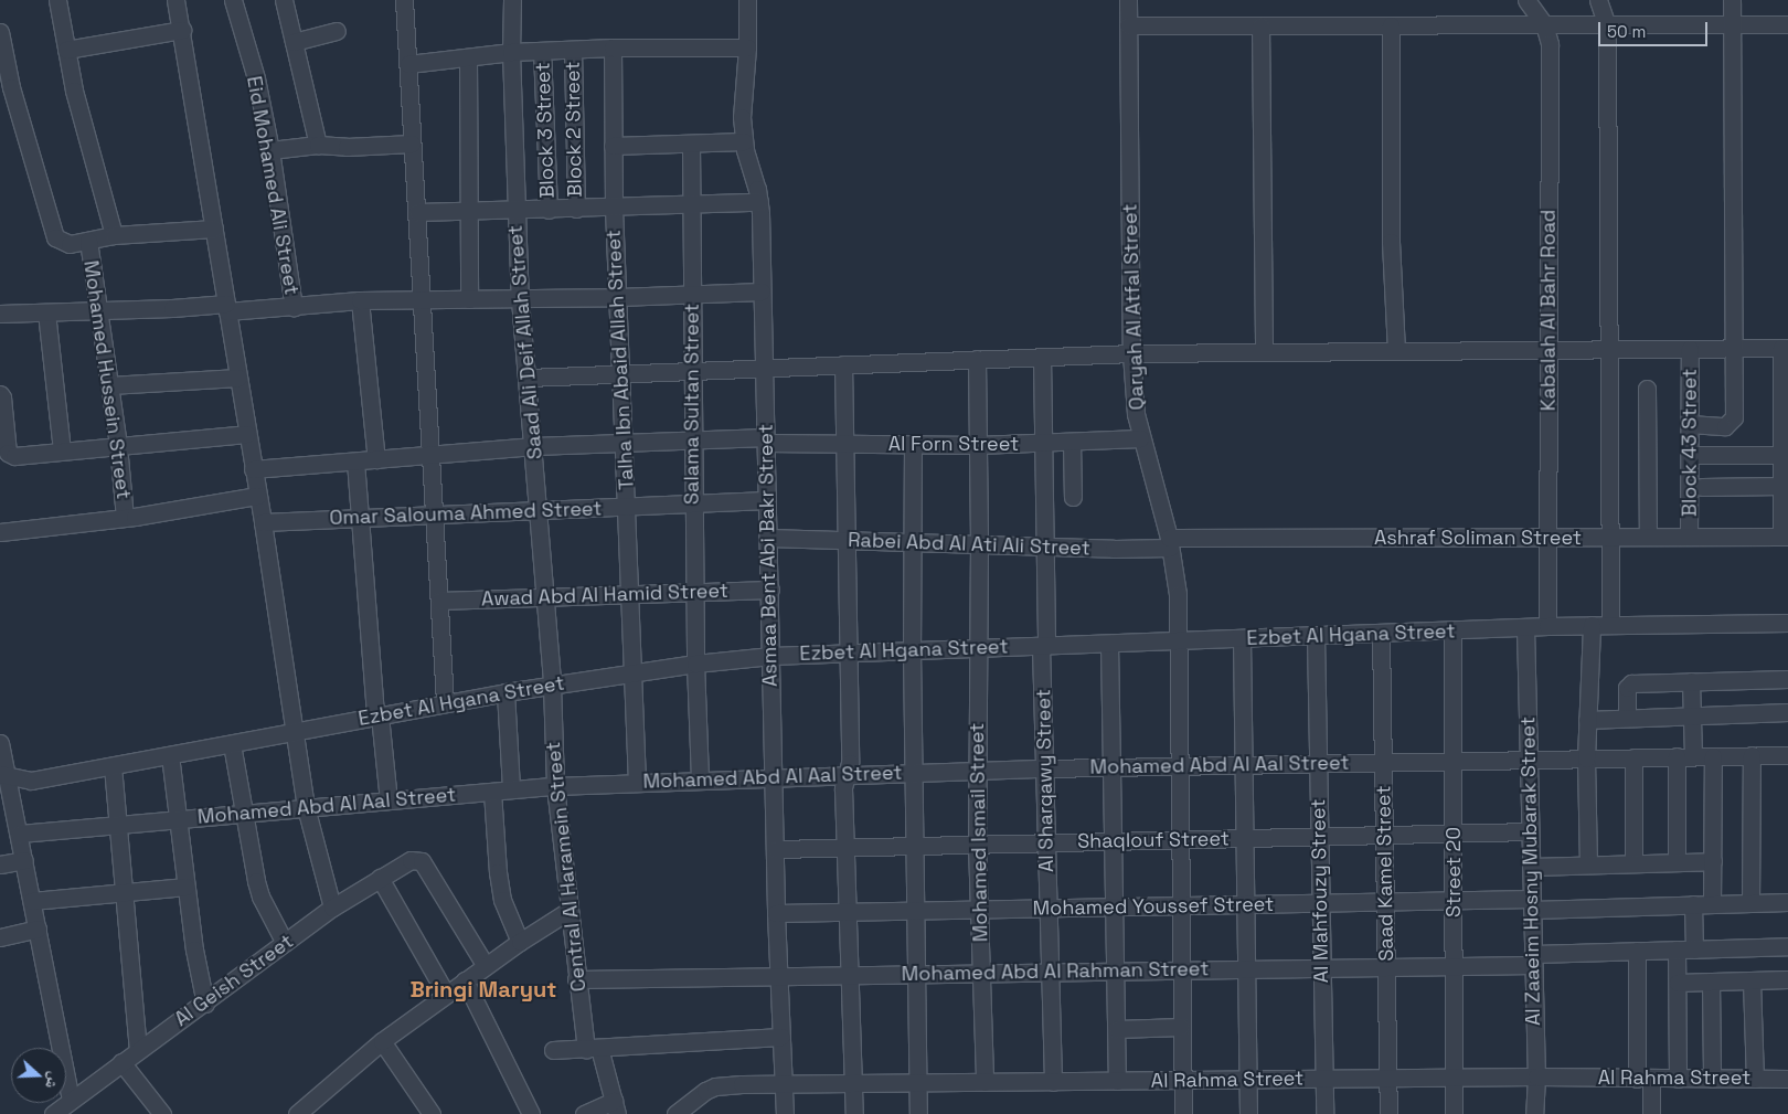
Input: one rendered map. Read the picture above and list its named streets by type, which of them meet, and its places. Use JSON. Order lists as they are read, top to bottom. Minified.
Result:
{"streets":{"street":["Block 2 Street","Block 3 Street","Eid Mohamed Ali Street","Qaryah Al Atfal Street","Kabalah Al Bahr Road","Saad Ali Deif Allah Street","Talha Ibn Abaid Allah Street","Mohamed Hussein Street","Salama Sultan Street","Block 43 Street","Al Forn Street","Omar Salouma Ahmed Street","Ashraf Soliman Street","Rabei Abd Al Ati Ali Street","Asmaa Bent Abi Bakr Street","Awad Abd Al Hamid Street","Ezbet Al Hgana Street","Mohamed Abd Al Aal Street","Al Sharqawy Street","Mohamed Ismail Street","Shaqlouf Street","Central Al Haramein Street","Al Zaaeim Hosny Mubarak Street","Street 20","Saad Kamel Street","Al Mahfouzy Street","Mohamed Youssef Street","Mohamed Abd Al Rahman Street","Al Geish Street","Al Rahma Street"]},"crossings":[["Qaryah Al Atfal Street","Al Forn Street"],["Qaryah Al Atfal Street","Ashraf Soliman Street"],["Qaryah Al Atfal Street","Rabei Abd Al Ati Ali Street"],["Qaryah Al Atfal Street","Ezbet Al Hgana Street"],["Qaryah Al Atfal Street","Mohamed Abd Al Aal Street"],["Qaryah Al Atfal Street","Shaqlouf Street"],["Qaryah Al Atfal Street","Mohamed Youssef Street"],["Qaryah Al Atfal Street","Mohamed Abd Al Rahman Street"],["Qaryah Al Atfal Street","Al Rahma Street"],["Kabalah Al Bahr Road","Ashraf Soliman Street"],["Kabalah Al Bahr Road","Ezbet Al Hgana Street"],["Saad Ali Deif Allah Street","Al Forn Street"],["Saad Ali Deif Allah Street","Omar Salouma Ahmed Street"],["Saad Ali Deif Allah Street","Awad Abd Al Hamid Street"],["Saad Ali Deif Allah Street","Ezbet Al Hgana Street"],["Saad Ali Deif Allah Street","Central Al Haramein Street"],["Talha Ibn Abaid Allah Street","Al Forn Street"],["Talha Ibn Abaid Allah Street","Omar Salouma Ahmed Street"],["Talha Ibn Abaid Allah Street","Awad Abd Al Hamid Street"],["Talha Ibn Abaid Allah Street","Ezbet Al Hgana Street"],["Talha Ibn Abaid Allah Street","Mohamed Abd Al Aal Street"],["Salama Sultan Street","Al Forn Street"],["Salama Sultan Street","Omar Salouma Ahmed Street"],["Salama Sultan Street","Awad Abd Al Hamid Street"],["Salama Sultan Street","Ezbet Al Hgana Street"],["Salama Sultan Street","Mohamed Abd Al Aal Street"],["Block 43 Street","Ashraf Soliman Street"],["Al Forn Street","Asmaa Bent Abi Bakr Street"],["Al Forn Street","Al Sharqawy Street"],["Al Forn Street","Mohamed Ismail Street"],["Omar Salouma Ahmed Street","Asmaa Bent Abi Bakr Street"],["Ashraf Soliman Street","Rabei Abd Al Ati Ali Street"],["Rabei Abd Al Ati Ali Street","Asmaa Bent Abi Bakr Street"],["Rabei Abd Al Ati Ali Street","Al Sharqawy Street"],["Rabei Abd Al Ati Ali Street","Mohamed Ismail Street"],["Asmaa Bent Abi Bakr Street","Awad Abd Al Hamid Street"],["Asmaa Bent Abi Bakr Street","Ezbet Al Hgana Street"],["Asmaa Bent Abi Bakr Street","Mohamed Abd Al Aal Street"],["Asmaa Bent Abi Bakr Street","Shaqlouf Street"],["Asmaa Bent Abi Bakr Street","Mohamed Youssef Street"],["Asmaa Bent Abi Bakr Street","Mohamed Abd Al Rahman Street"],["Asmaa Bent Abi Bakr Street","Al Rahma Street"],["Ezbet Al Hgana Street","Al Sharqawy Street"],["Ezbet Al Hgana Street","Mohamed Ismail Street"],["Ezbet Al Hgana Street","Central Al Haramein Street"],["Ezbet Al Hgana Street","Al Zaaeim Hosny Mubarak Street"],["Ezbet Al Hgana Street","Street 20"],["Ezbet Al Hgana Street","Saad Kamel Street"],["Ezbet Al Hgana Street","Al Mahfouzy Street"],["Mohamed Abd Al Aal Street","Al Sharqawy Street"],["Mohamed Abd Al Aal Street","Mohamed Ismail Street"],["Mohamed Abd Al Aal Street","Central Al Haramein Street"],["Mohamed Abd Al Aal Street","Al Zaaeim Hosny Mubarak Street"],["Mohamed Abd Al Aal Street","Street 20"],["Mohamed Abd Al Aal Street","Saad Kamel Street"],["Mohamed Abd Al Aal Street","Al Mahfouzy Street"],["Al Sharqawy Street","Shaqlouf Street"],["Al Sharqawy Street","Mohamed Youssef Street"],["Al Sharqawy Street","Mohamed Abd Al Rahman Street"],["Al Sharqawy Street","Al Rahma Street"],["Mohamed Ismail Street","Shaqlouf Street"],["Mohamed Ismail Street","Mohamed Youssef Street"],["Mohamed Ismail Street","Mohamed Abd Al Rahman Street"],["Mohamed Ismail Street","Al Rahma Street"],["Shaqlouf Street","Al Zaaeim Hosny Mubarak Street"],["Shaqlouf Street","Street 20"],["Shaqlouf Street","Saad Kamel Street"],["Shaqlouf Street","Al Mahfouzy Street"],["Central Al Haramein Street","Mohamed Abd Al Rahman Street"],["Al Zaaeim Hosny Mubarak Street","Mohamed Youssef Street"],["Al Zaaeim Hosny Mubarak Street","Mohamed Abd Al Rahman Street"],["Al Zaaeim Hosny Mubarak Street","Al Rahma Street"],["Street 20","Mohamed Youssef Street"],["Street 20","Mohamed Abd Al Rahman Street"],["Street 20","Al Rahma Street"],["Saad Kamel Street","Mohamed Youssef Street"],["Saad Kamel Street","Mohamed Abd Al Rahman Street"],["Saad Kamel Street","Al Rahma Street"],["Al Mahfouzy Street","Mohamed Youssef Street"],["Al Mahfouzy Street","Mohamed Abd Al Rahman Street"],["Al Mahfouzy Street","Al Rahma Street"]],"districts":["Bringi Maryut"],"scale_bar":"50 m","north":"right"}
